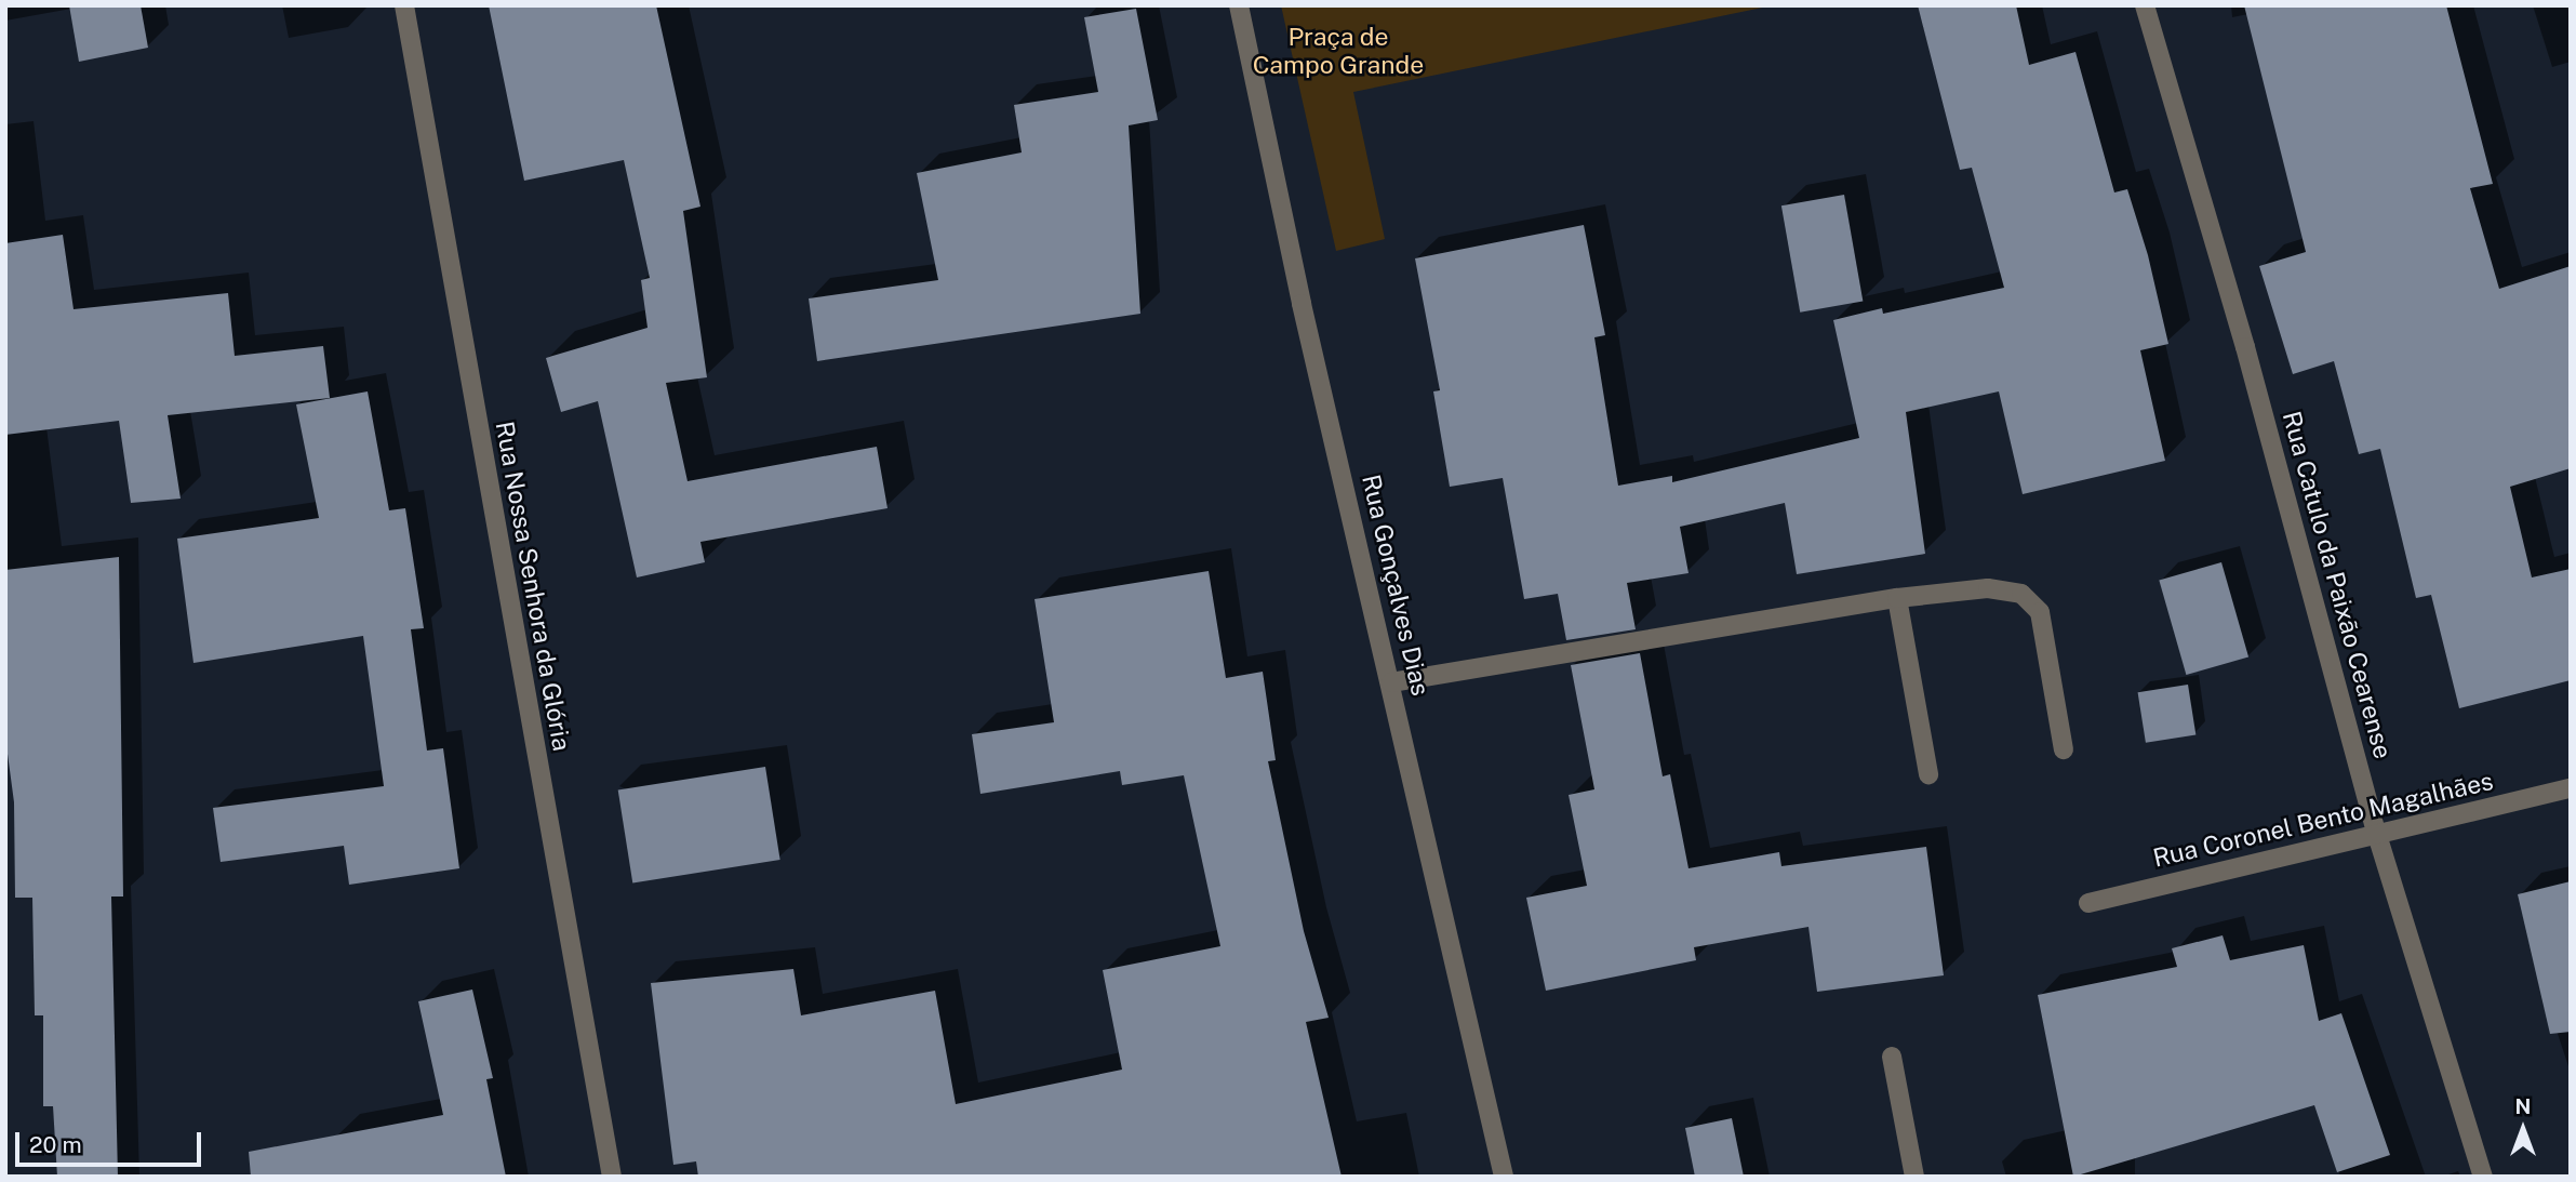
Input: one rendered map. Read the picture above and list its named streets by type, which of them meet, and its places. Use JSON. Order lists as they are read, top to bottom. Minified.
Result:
{"streets":{"street":["Rua Gonçalves Dias","Rua Catulo da Paixão Cearense","Rua Nossa Senhora da Glória","Rua Coronel Bento Magalhães"]},"crossings":[["Rua Catulo da Paixão Cearense","Rua Coronel Bento Magalhães"]],"parks":["Praça de Campo Grande"],"scale_bar":"20 m","north":"top"}
